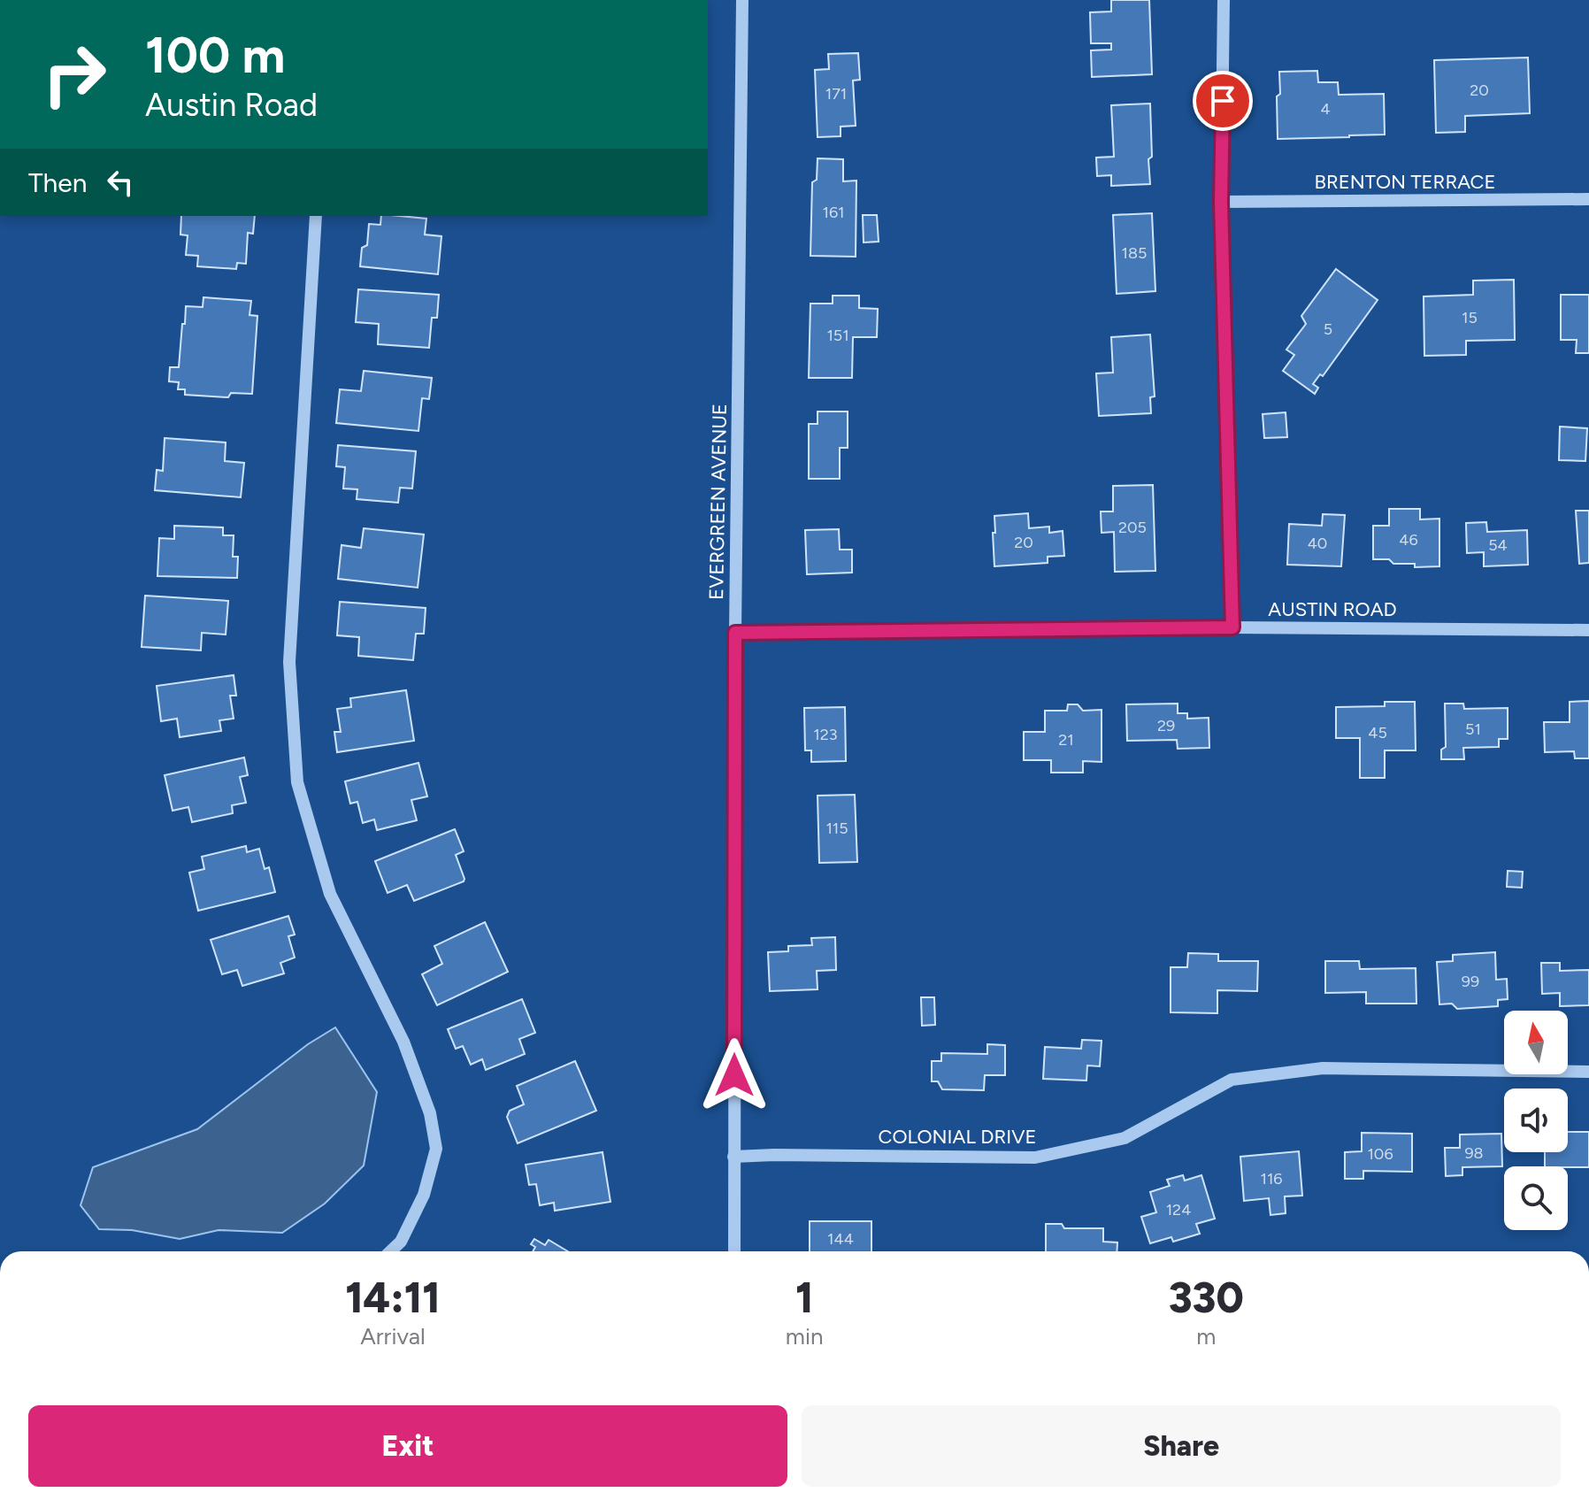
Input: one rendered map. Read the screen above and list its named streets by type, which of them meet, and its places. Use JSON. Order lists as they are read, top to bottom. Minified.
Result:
{"streets":{"street":["BRENTON TERRACE","EVERGREEN AVENUE","AUSTIN ROAD","COLONIAL DRIVE"]},"crossings":[["EVERGREEN AVENUE","AUSTIN ROAD"],["EVERGREEN AVENUE","COLONIAL DRIVE"]],"house_numbers":["20","171","4","161","185","15","5","151","205","46","20","40","54","29","51","45","123","21","115","99","98","106","116","124","144"],"north":"top","page":{"turn":["100 m","Austin Road"],"then":"Then","eta":["14:11","Arrival","1","min","330","m"],"buttons":["Exit","Share"]}}
